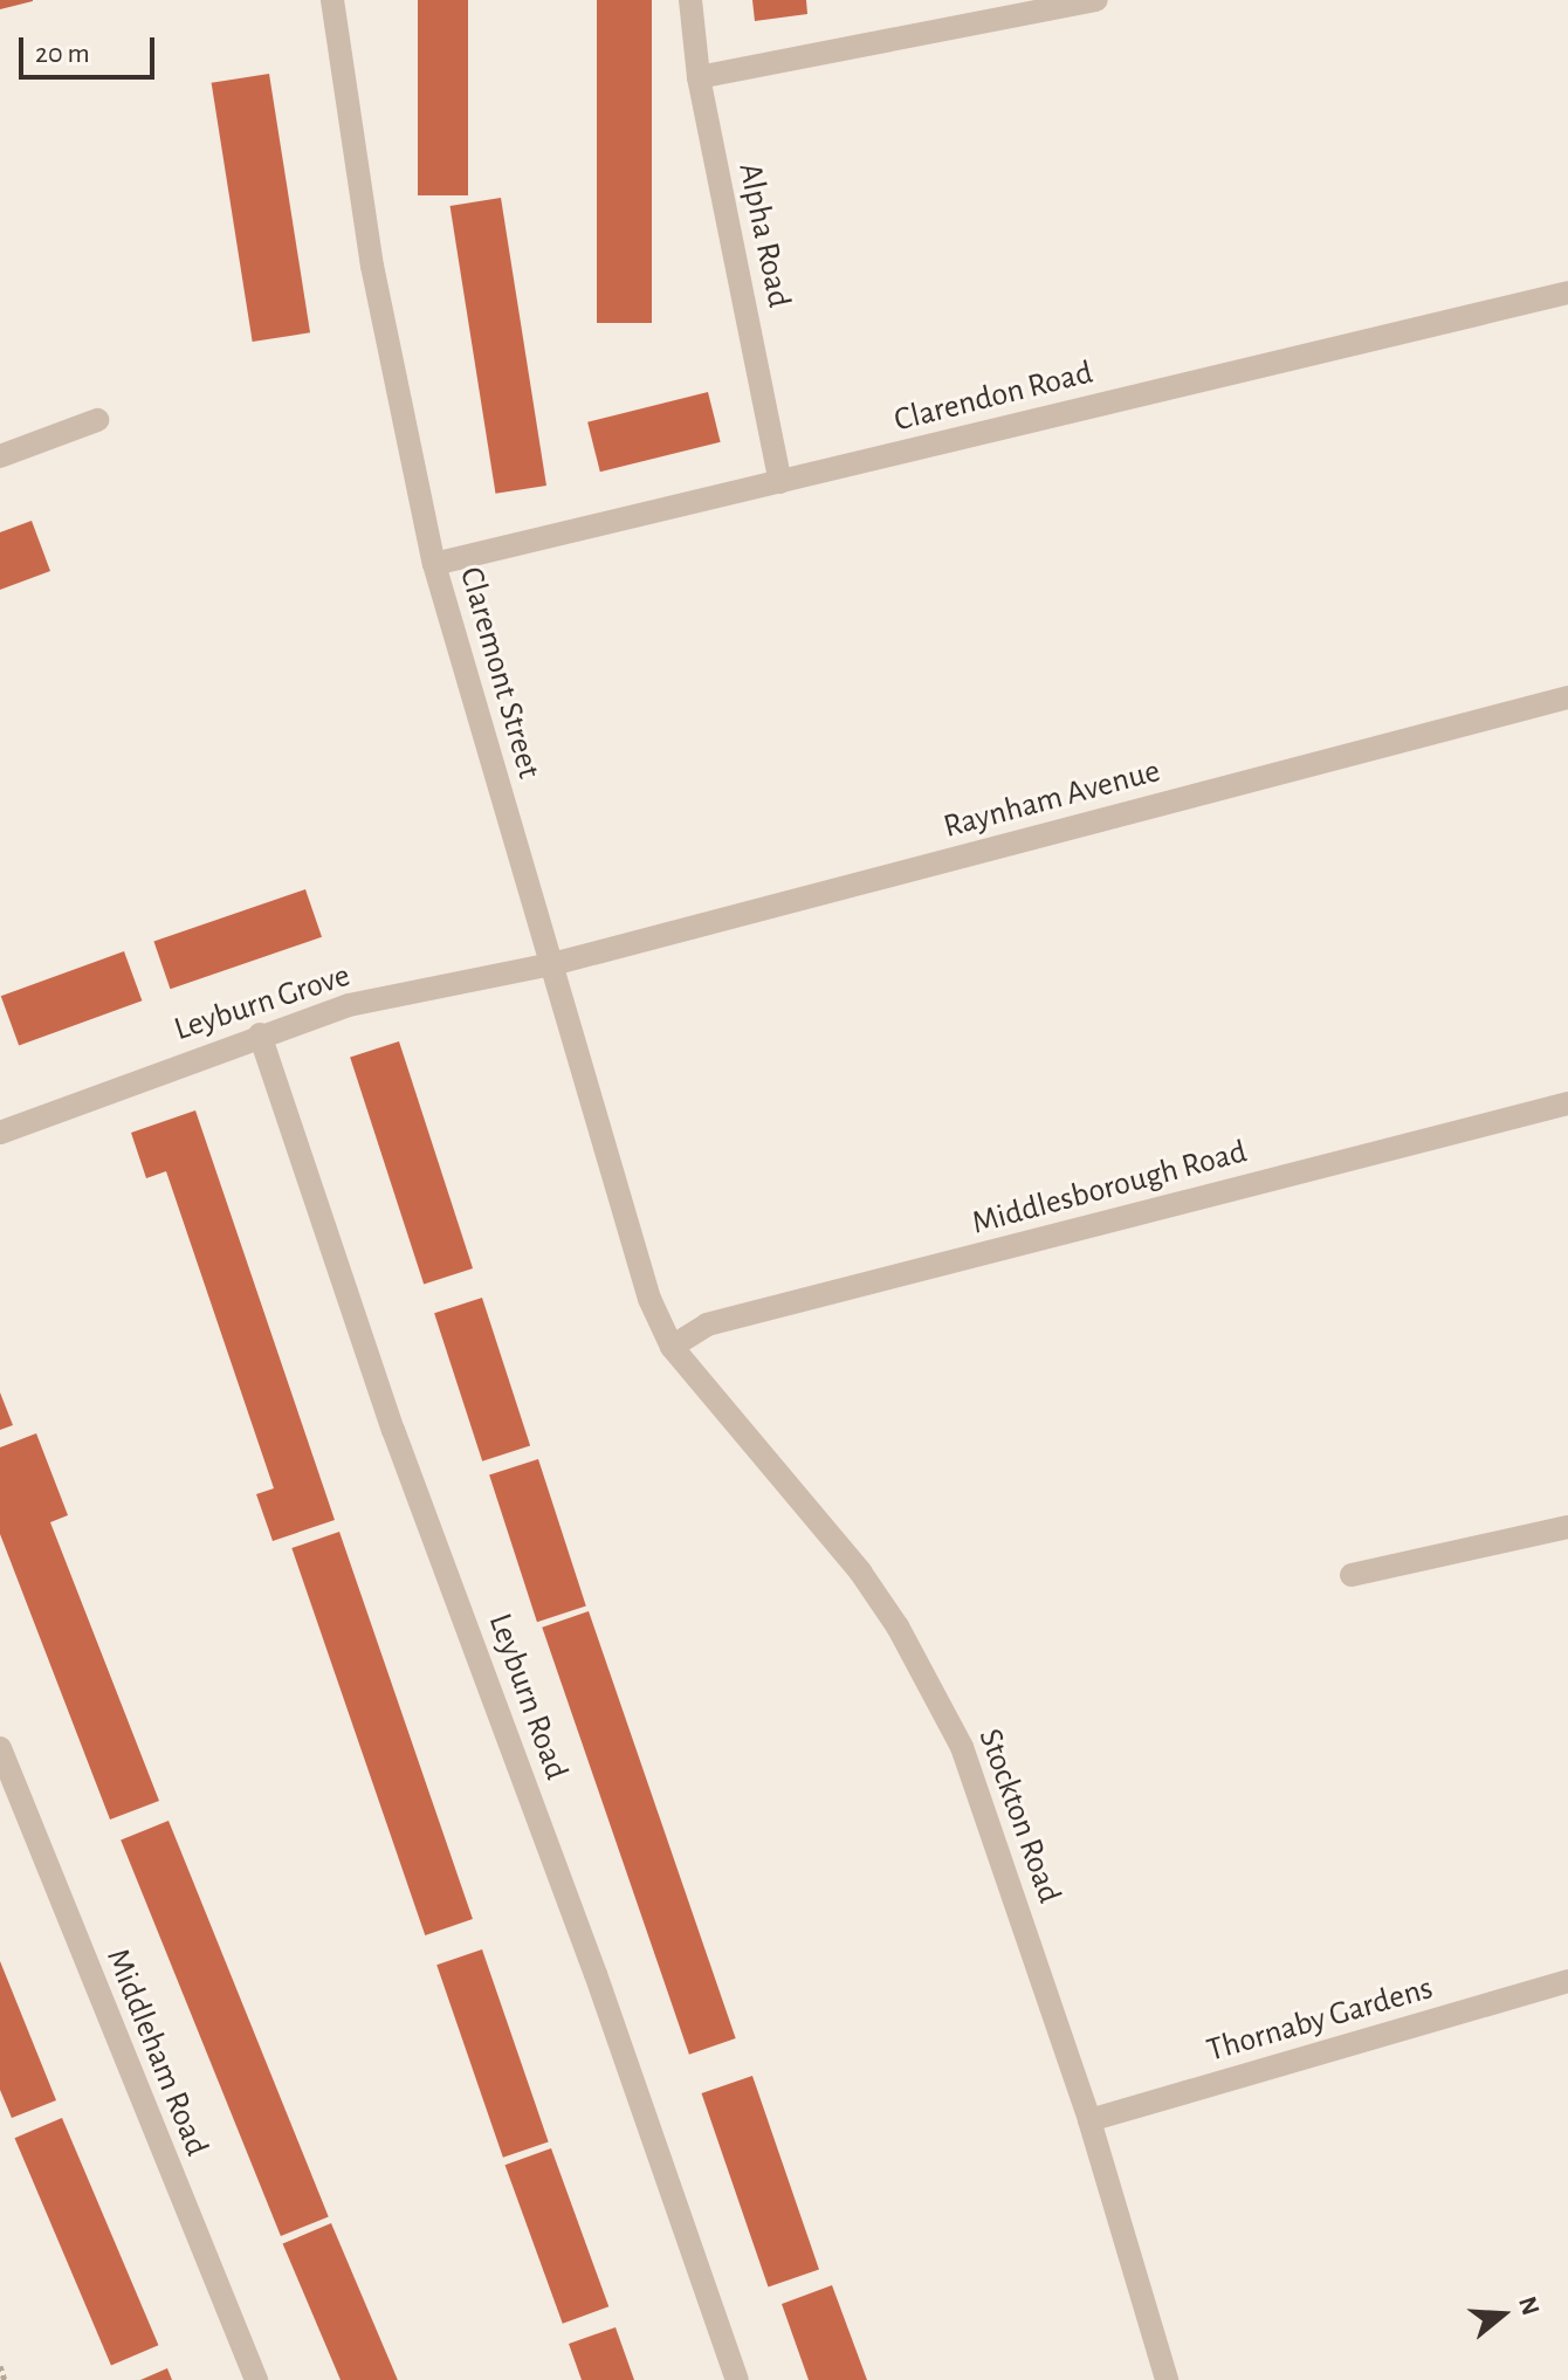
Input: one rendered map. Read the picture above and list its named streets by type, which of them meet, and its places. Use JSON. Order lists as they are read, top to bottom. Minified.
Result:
{"streets":{"street":["Alpha Road","Clarendon Road","Claremont Street","Raynham Avenue","Leyburn Grove","Middlesborough Road","Leyburn Road","Stockton Road","Thornaby Gardens","Middleham Road"]},"crossings":[["Alpha Road","Clarendon Road"],["Clarendon Road","Claremont Street"],["Claremont Street","Raynham Avenue"],["Claremont Street","Leyburn Grove"],["Claremont Street","Middlesborough Road"],["Claremont Street","Stockton Road"],["Raynham Avenue","Leyburn Grove"],["Leyburn Grove","Leyburn Road"],["Middlesborough Road","Stockton Road"],["Stockton Road","Thornaby Gardens"]],"scale_bar":"20 m","north":"right"}
